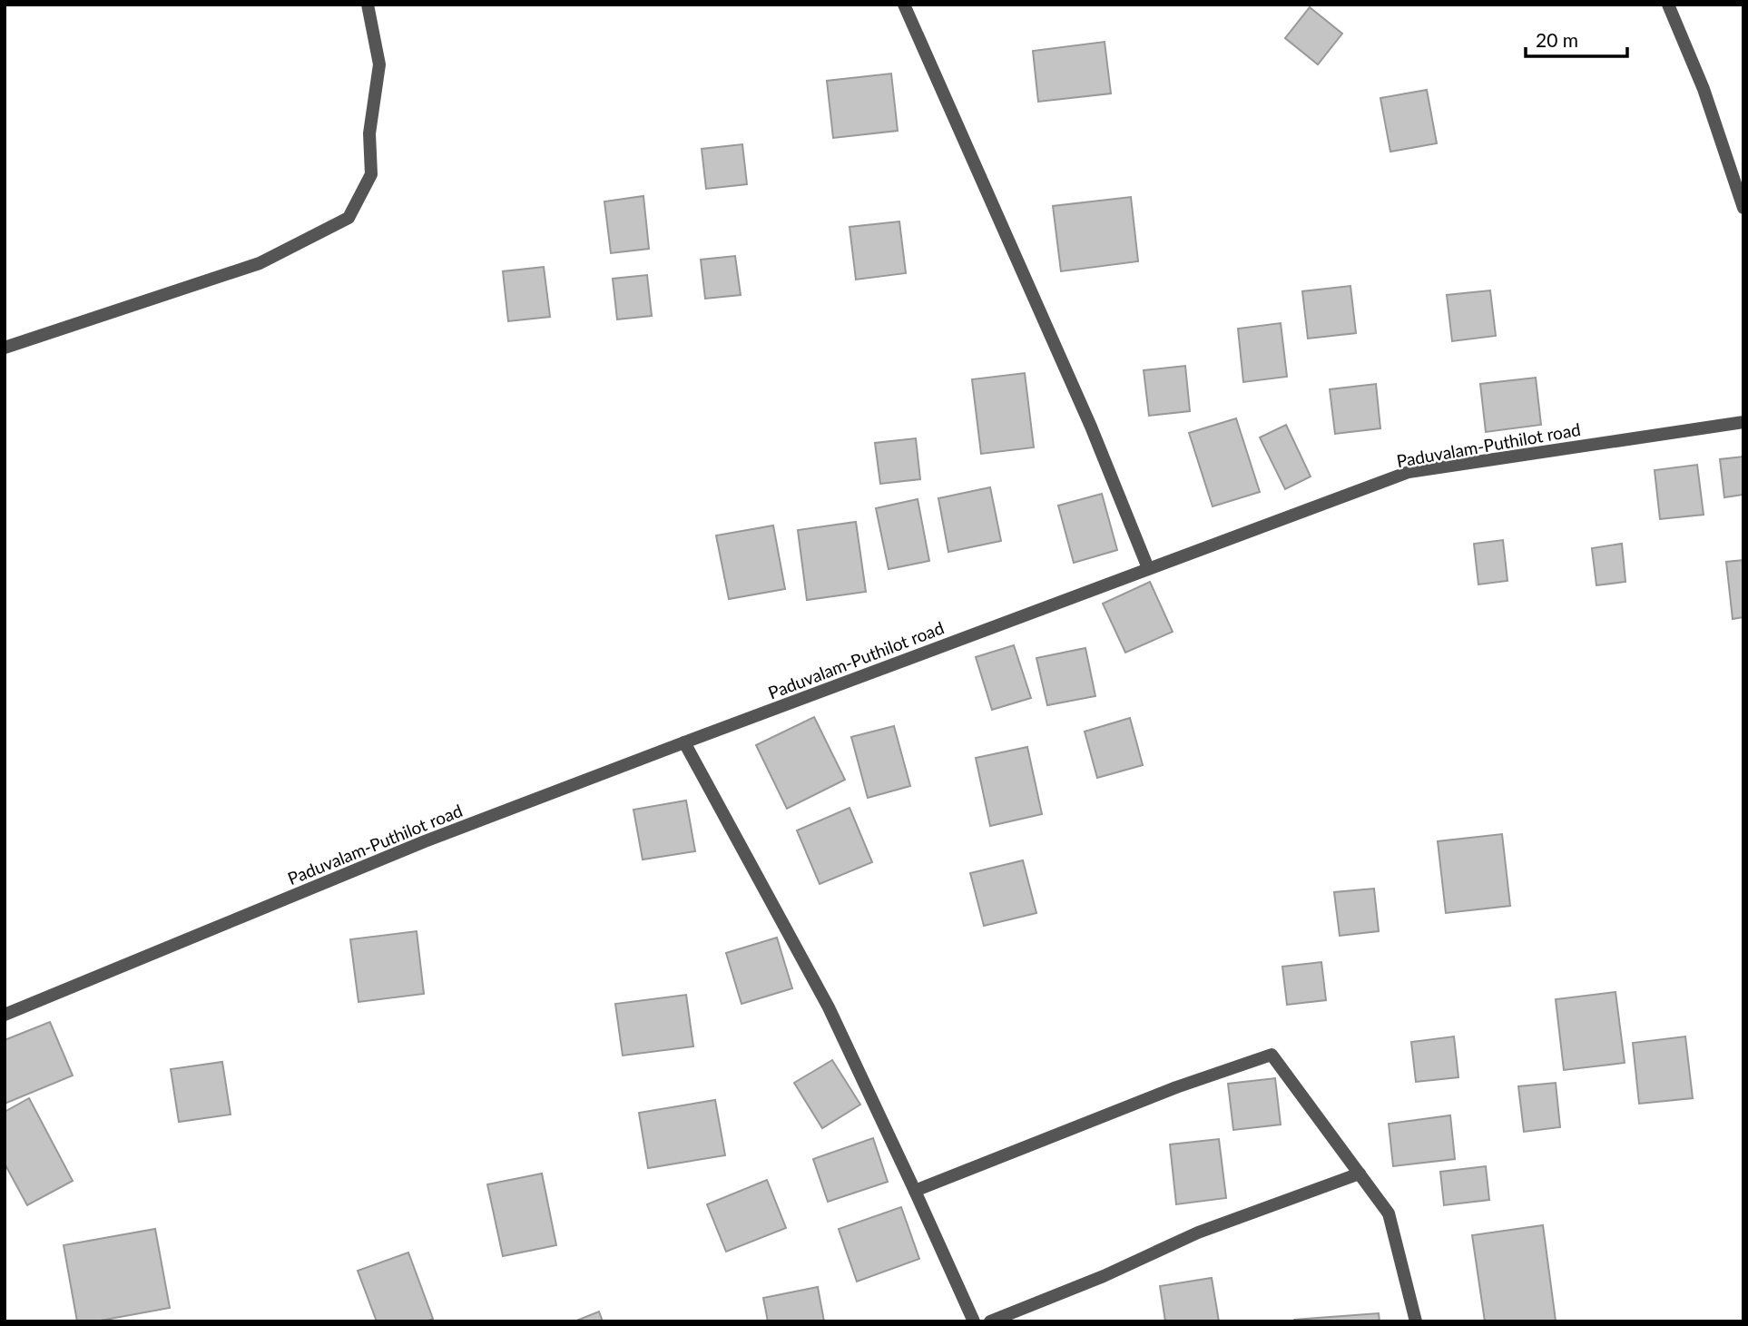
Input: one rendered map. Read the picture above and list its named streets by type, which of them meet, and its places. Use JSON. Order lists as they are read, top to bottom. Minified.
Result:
{"streets":{"street":["Paduvalam-Puthilot road"]},"scale_bar":"20 m"}
